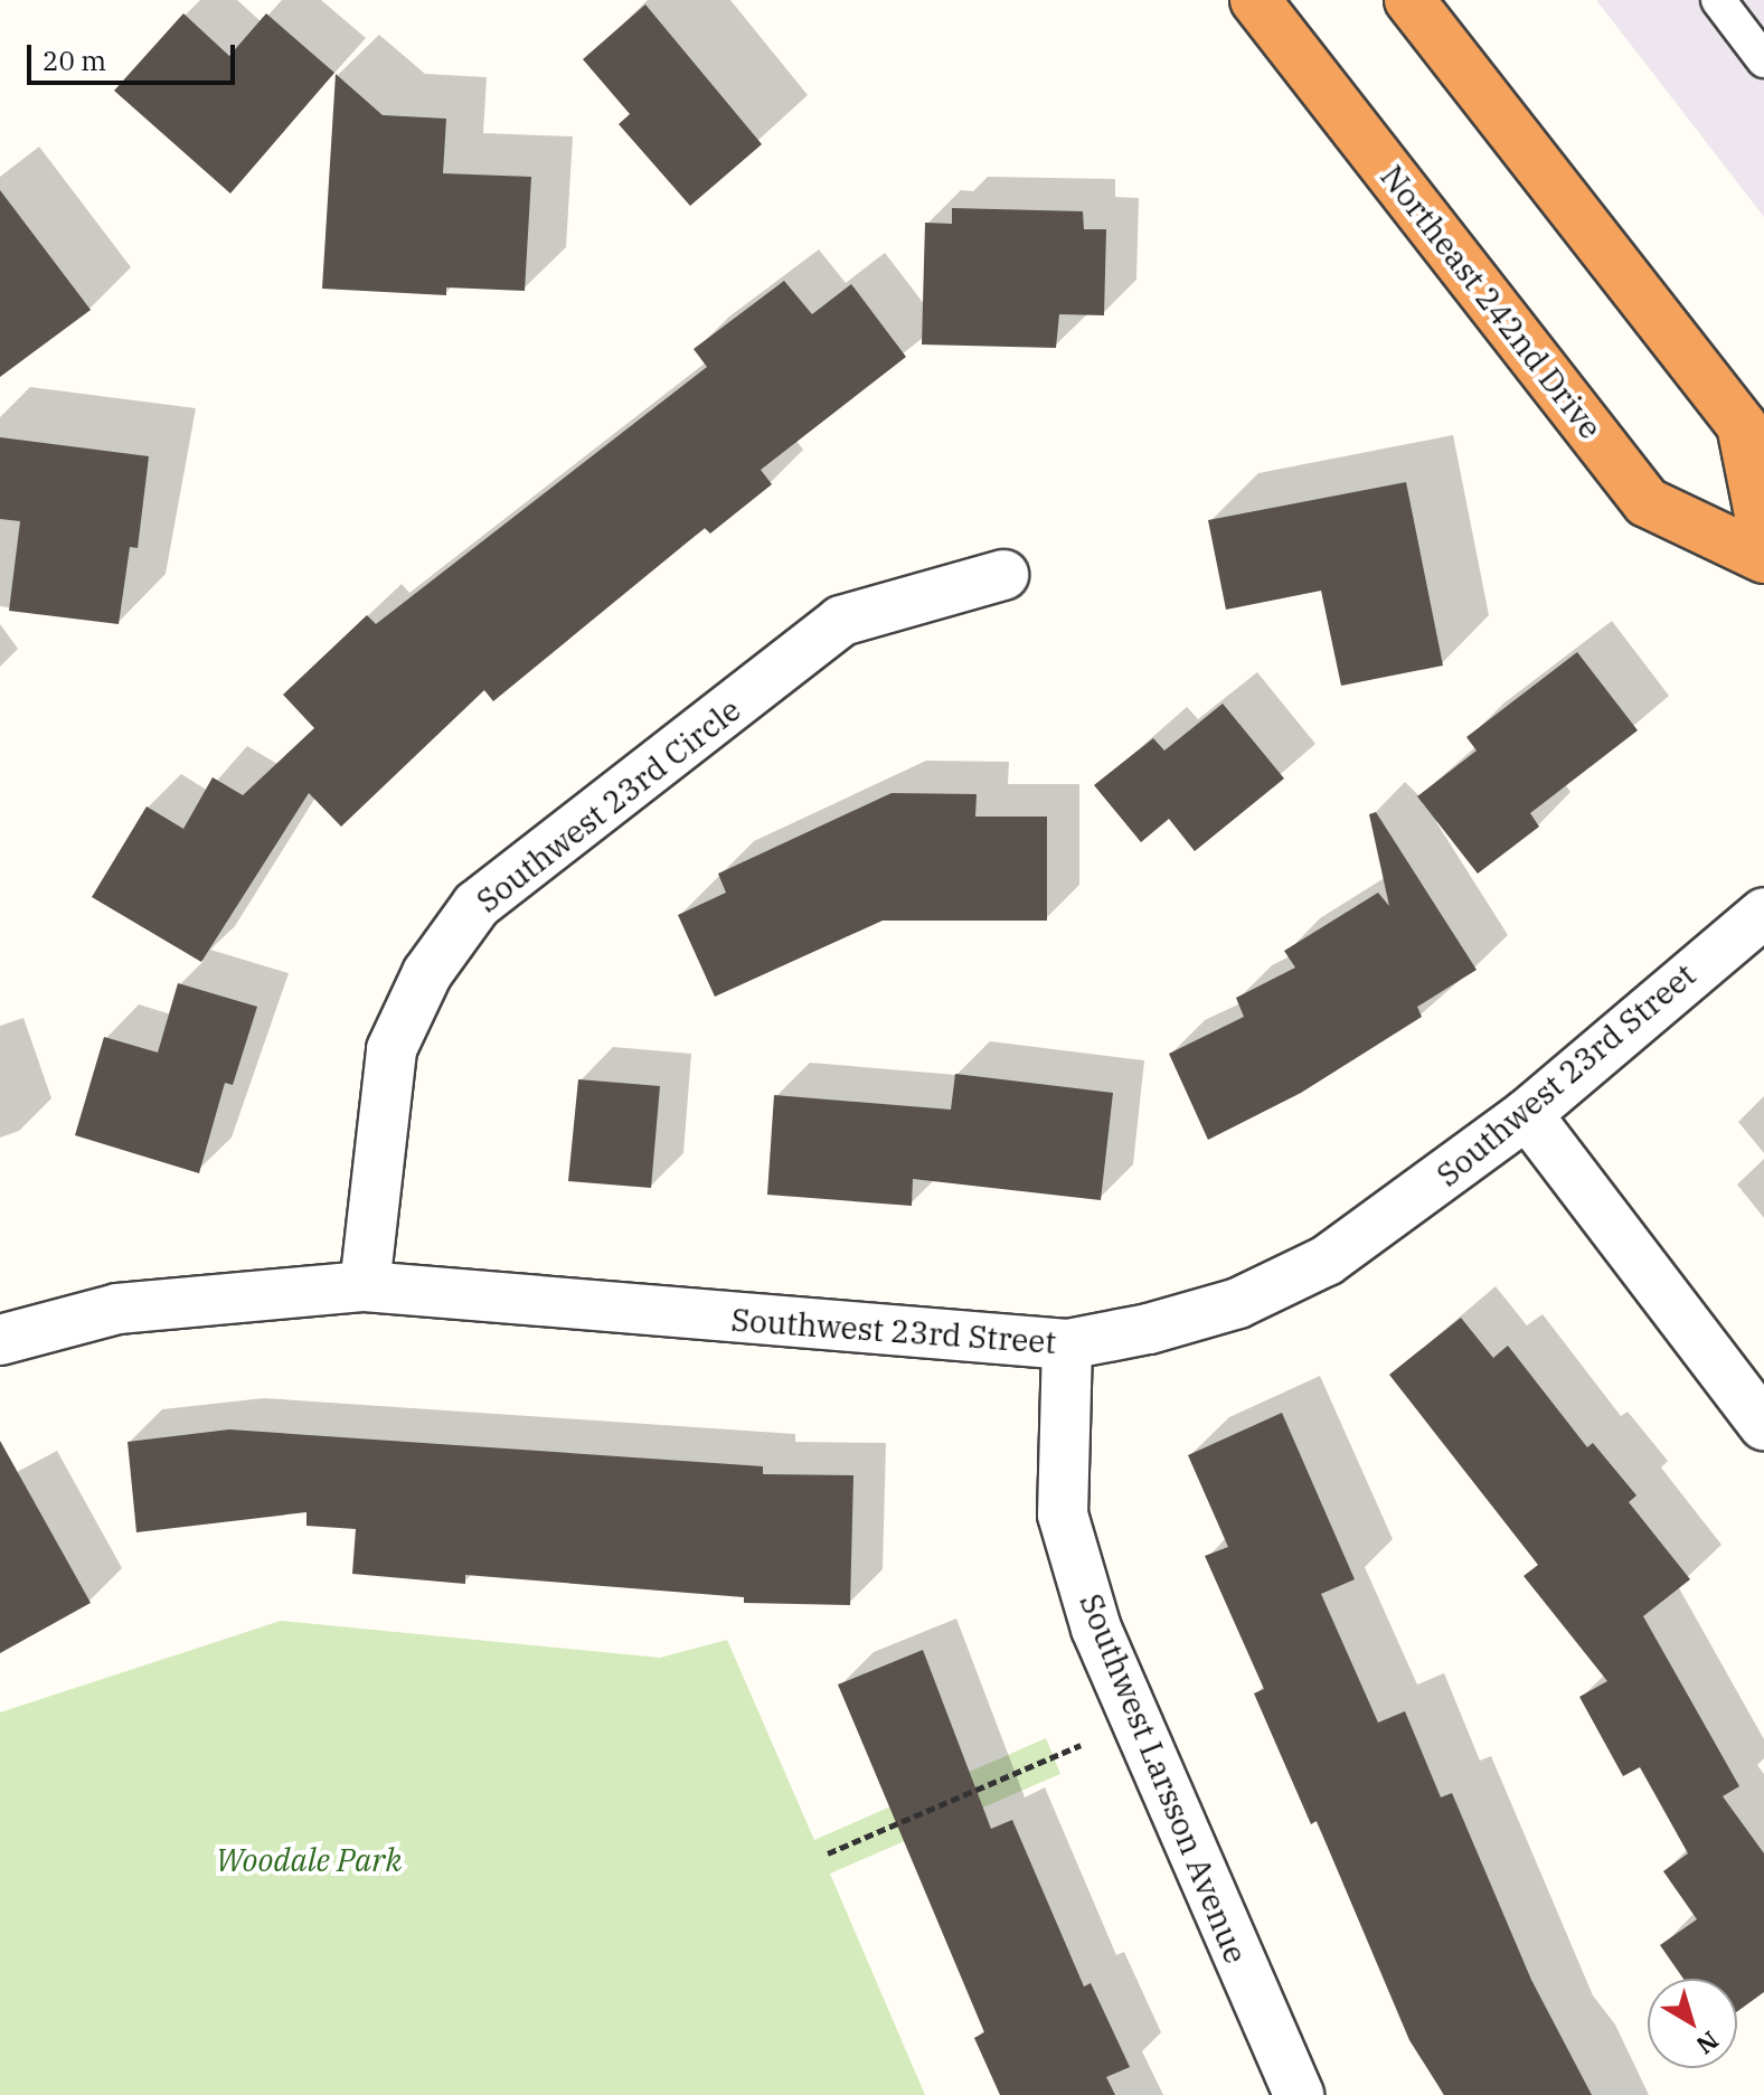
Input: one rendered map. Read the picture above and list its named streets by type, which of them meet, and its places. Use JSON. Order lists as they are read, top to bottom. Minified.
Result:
{"streets":{"highway":["Northeast 242nd Drive"],"street":["Southwest 23rd Circle","Southwest 23rd Street","Southwest Larsson Avenue"]},"crossings":[["Southwest 23rd Circle","Southwest 23rd Street"],["Southwest 23rd Street","Southwest Larsson Avenue"]],"parks":["Woodale Park"],"scale_bar":"20 m","north":"bottom right"}
